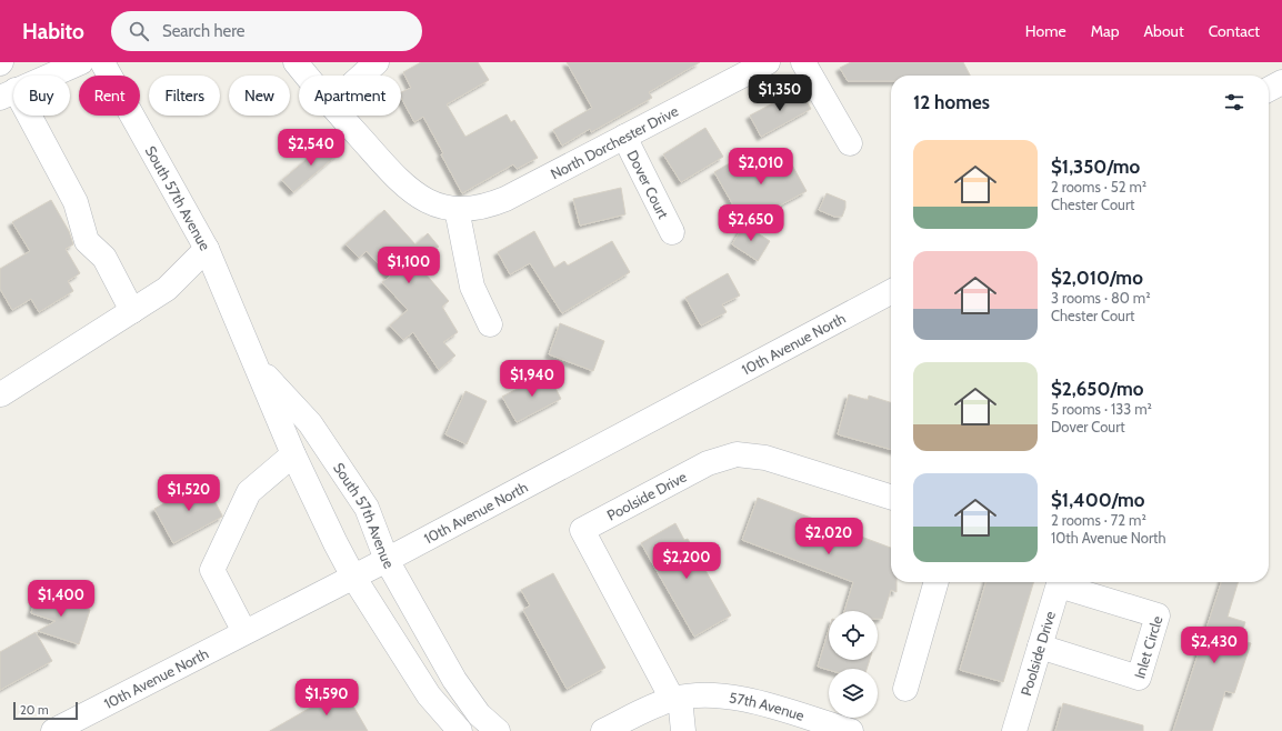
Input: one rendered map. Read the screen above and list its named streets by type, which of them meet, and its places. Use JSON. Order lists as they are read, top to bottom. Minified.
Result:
{"streets":{"street":["North Dorchester Drive","Dover Court","South 57th Avenue","10th Avenue North","Poolside Drive","Inlet Circle","57th Avenue"]},"crossings":[["North Dorchester Drive","Dover Court"],["South 57th Avenue","10th Avenue North"],["Poolside Drive","Inlet Circle"],["Poolside Drive","57th Avenue"]],"scale_bar":"20 m","page":{"header":"Habito","search":"Search here","nav":["Home","Map","About","Contact"],"price":["$1,350","$2,540","$2,010","$2,650","$1,100","$1,940","$1,520","$2,020","$2,200","$1,400","$2,430","$1,590"],"chip":["Buy","Rent","Filters","New","Apartment"],"heading":"12 homes","list":[{"name":"$1,350/mo","note":"2 rooms · 52 m² · Chester Court"},{"name":"$2,010/mo","note":"3 rooms · 80 m² · Chester Court"},{"name":"$2,650/mo","note":"5 rooms · 133 m² · Dover Court"},{"name":"$1,400/mo","note":"2 rooms · 72 m² · 10th Avenue North"}],"scale":"20 m"}}
